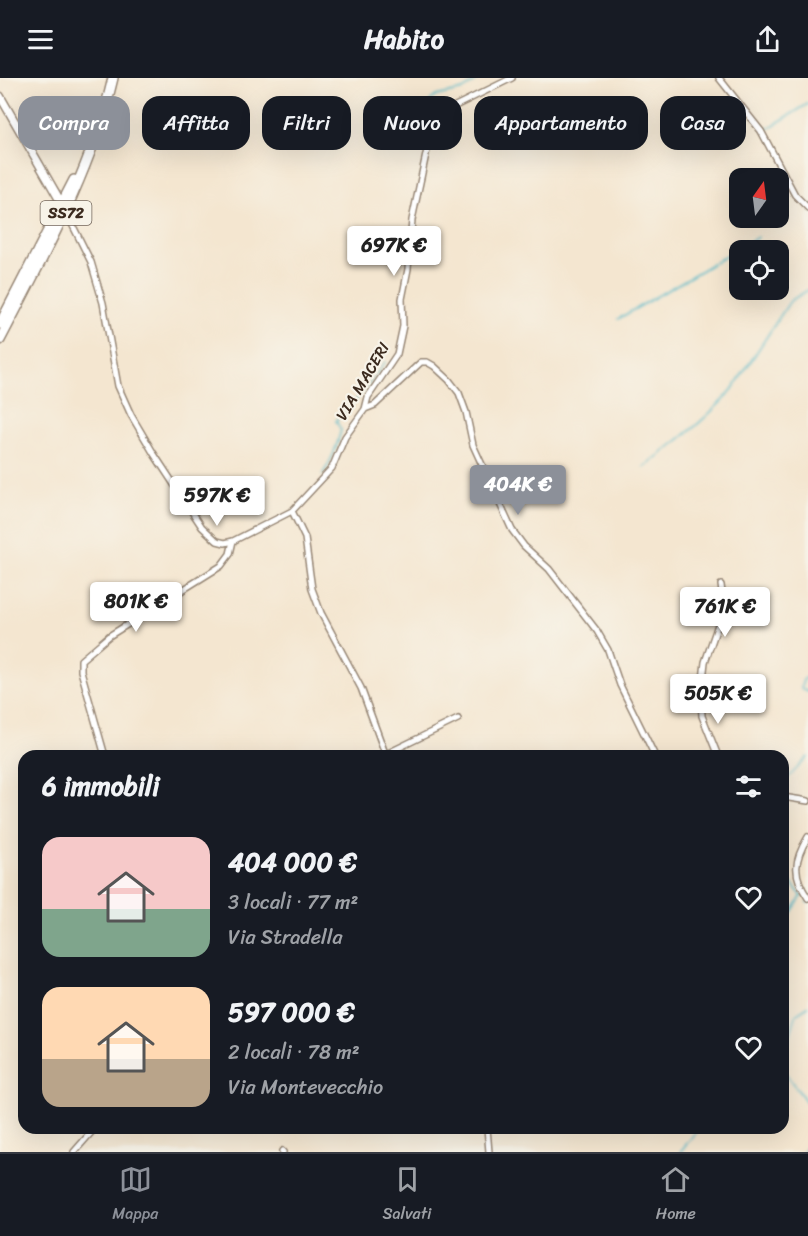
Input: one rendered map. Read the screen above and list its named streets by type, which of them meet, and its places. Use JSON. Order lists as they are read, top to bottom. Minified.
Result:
{"streets":{"main road":["SS72"],"street":["VIA MACERI"]},"north":"top","page":{"header":"Habito","chip":["Compra","Affitta","Filtri","Nuovo","Appartamento","Casa"],"price":["697K €","404K €","597K €","801K €","761K €","505K €"],"heading":"6 immobili","list":[{"name":"404 000 €","note":"3 locali · 77 m² · Via Stradella"},{"name":"597 000 €","note":"2 locali · 78 m² · Via Montevecchio"}],"tabs":["Mappa","Salvati","Home"]}}
